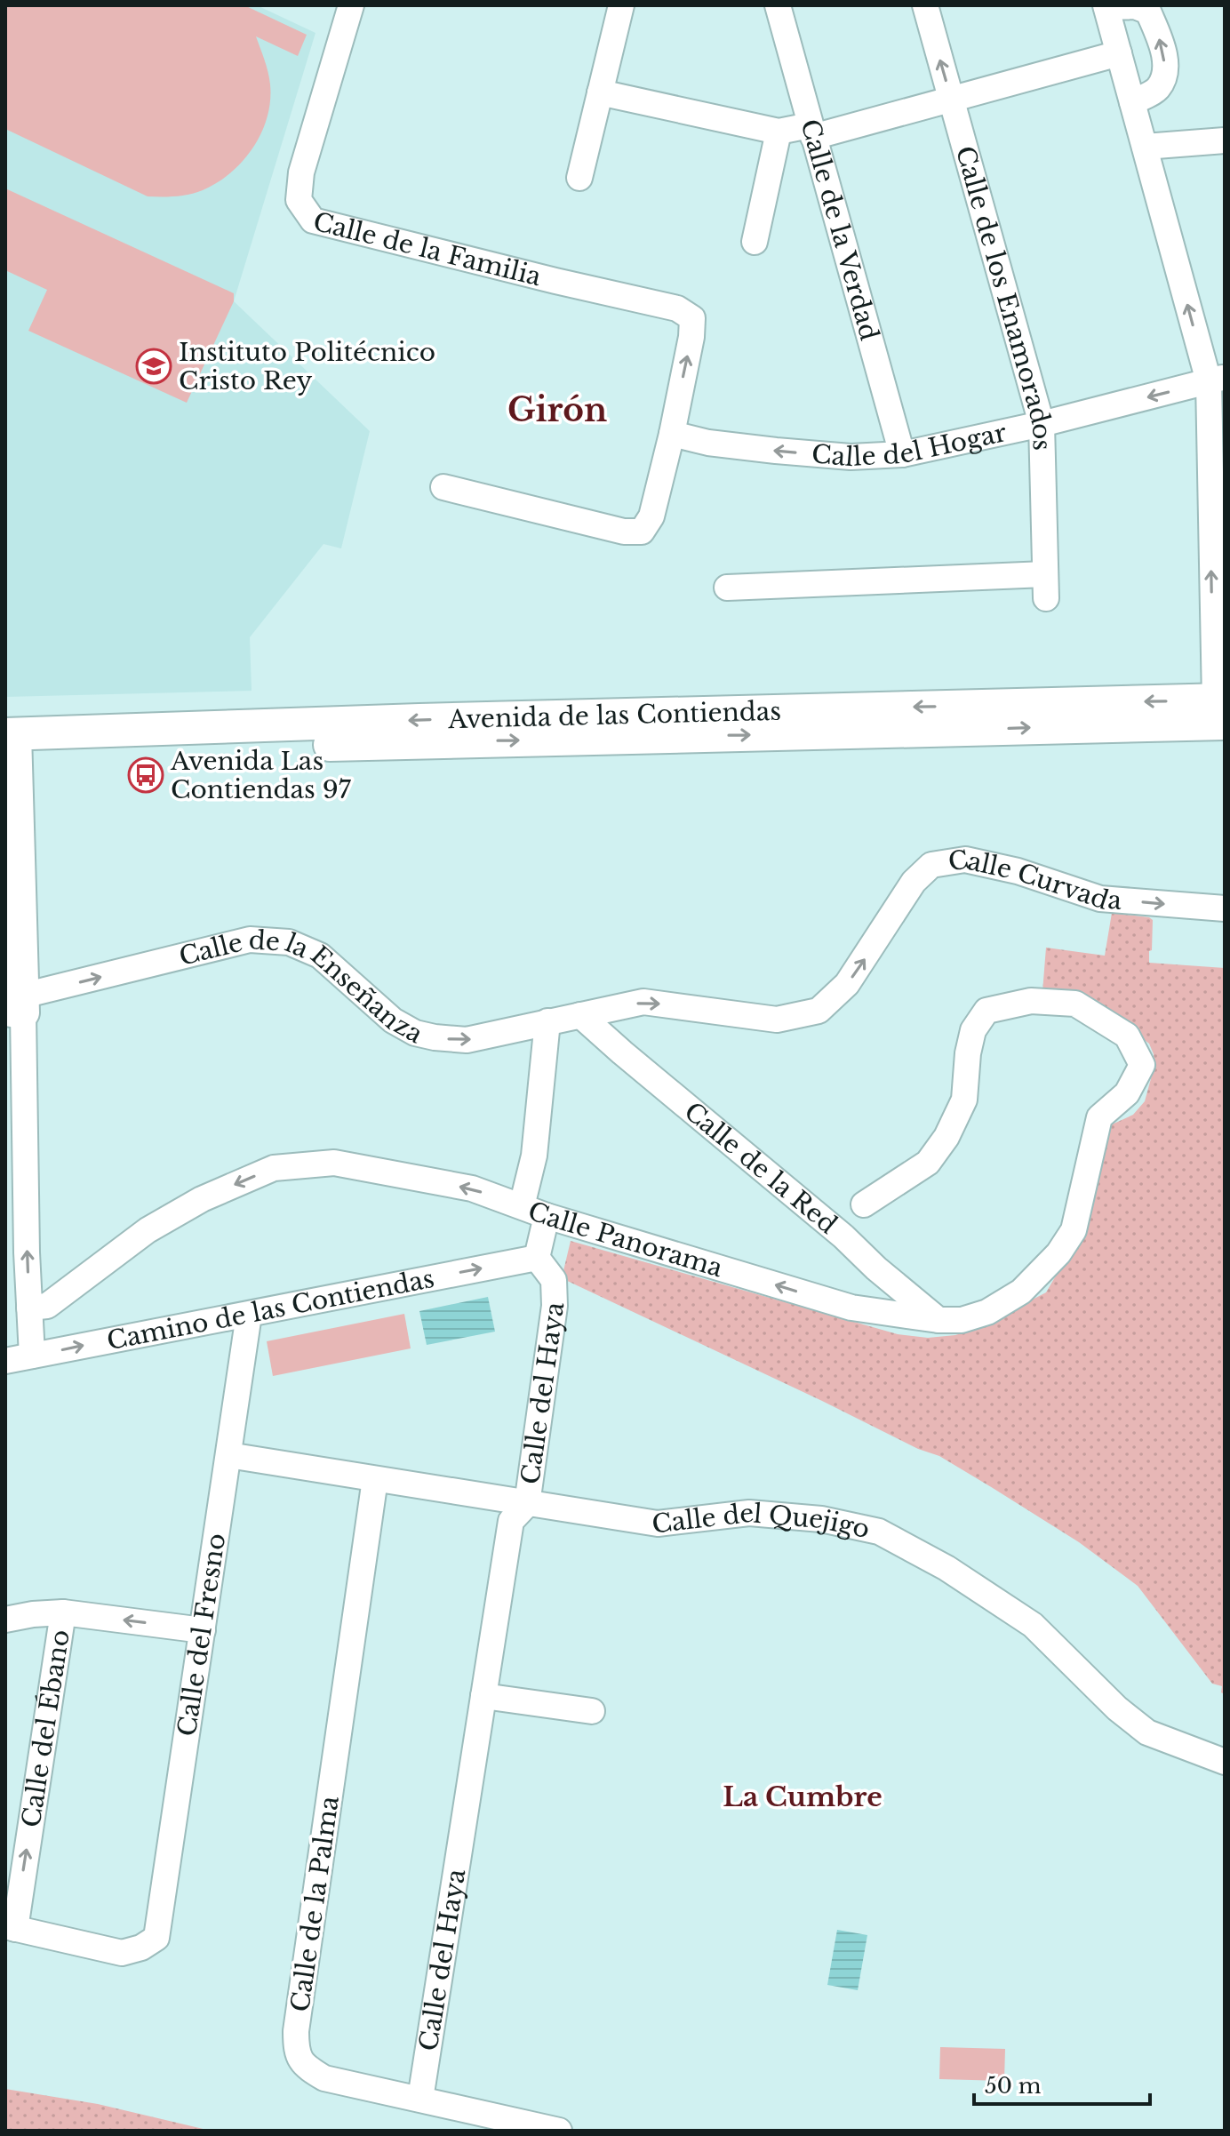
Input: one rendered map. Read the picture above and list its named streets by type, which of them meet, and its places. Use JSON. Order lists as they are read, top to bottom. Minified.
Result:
{"streets":{"street":["Calle de la Verdad","Calle de la Familia","Calle de los Enamorados","Calle del Hogar","Avenida de las Contiendas","Calle Curvada","Calle de la Enseñanza","Calle de la Red","Calle Panorama","Camino de las Contiendas","Calle del Haya","Calle del Quejigo","Calle del Fresno","Calle del Ébano","Calle de la Palma"]},"crossings":[["Calle de la Verdad","Calle del Hogar"],["Calle de la Familia","Calle del Hogar"],["Calle de los Enamorados","Calle del Hogar"],["Calle Curvada","Calle de la Enseñanza"],["Calle Curvada","Calle de la Red"],["Calle de la Enseñanza","Calle de la Red"],["Calle de la Red","Calle Panorama"],["Camino de las Contiendas","Calle del Haya"],["Camino de las Contiendas","Calle del Fresno"],["Calle del Haya","Calle del Quejigo"],["Calle del Haya","Calle de la Palma"],["Calle del Quejigo","Calle del Fresno"],["Calle del Quejigo","Calle de la Palma"],["Calle del Fresno","Calle del Ébano"]],"one_way":["Calle del Hogar","Calle Curvada","Calle de la Enseñanza","Calle Panorama","Camino de las Contiendas","Calle del Ébano"],"districts":["Girón","La Cumbre"],"places":{"school or university":["Instituto Politécnico Cristo Rey"],"bus stop":["Avenida Las Contiendas 97"]},"scale_bar":"50 m"}
